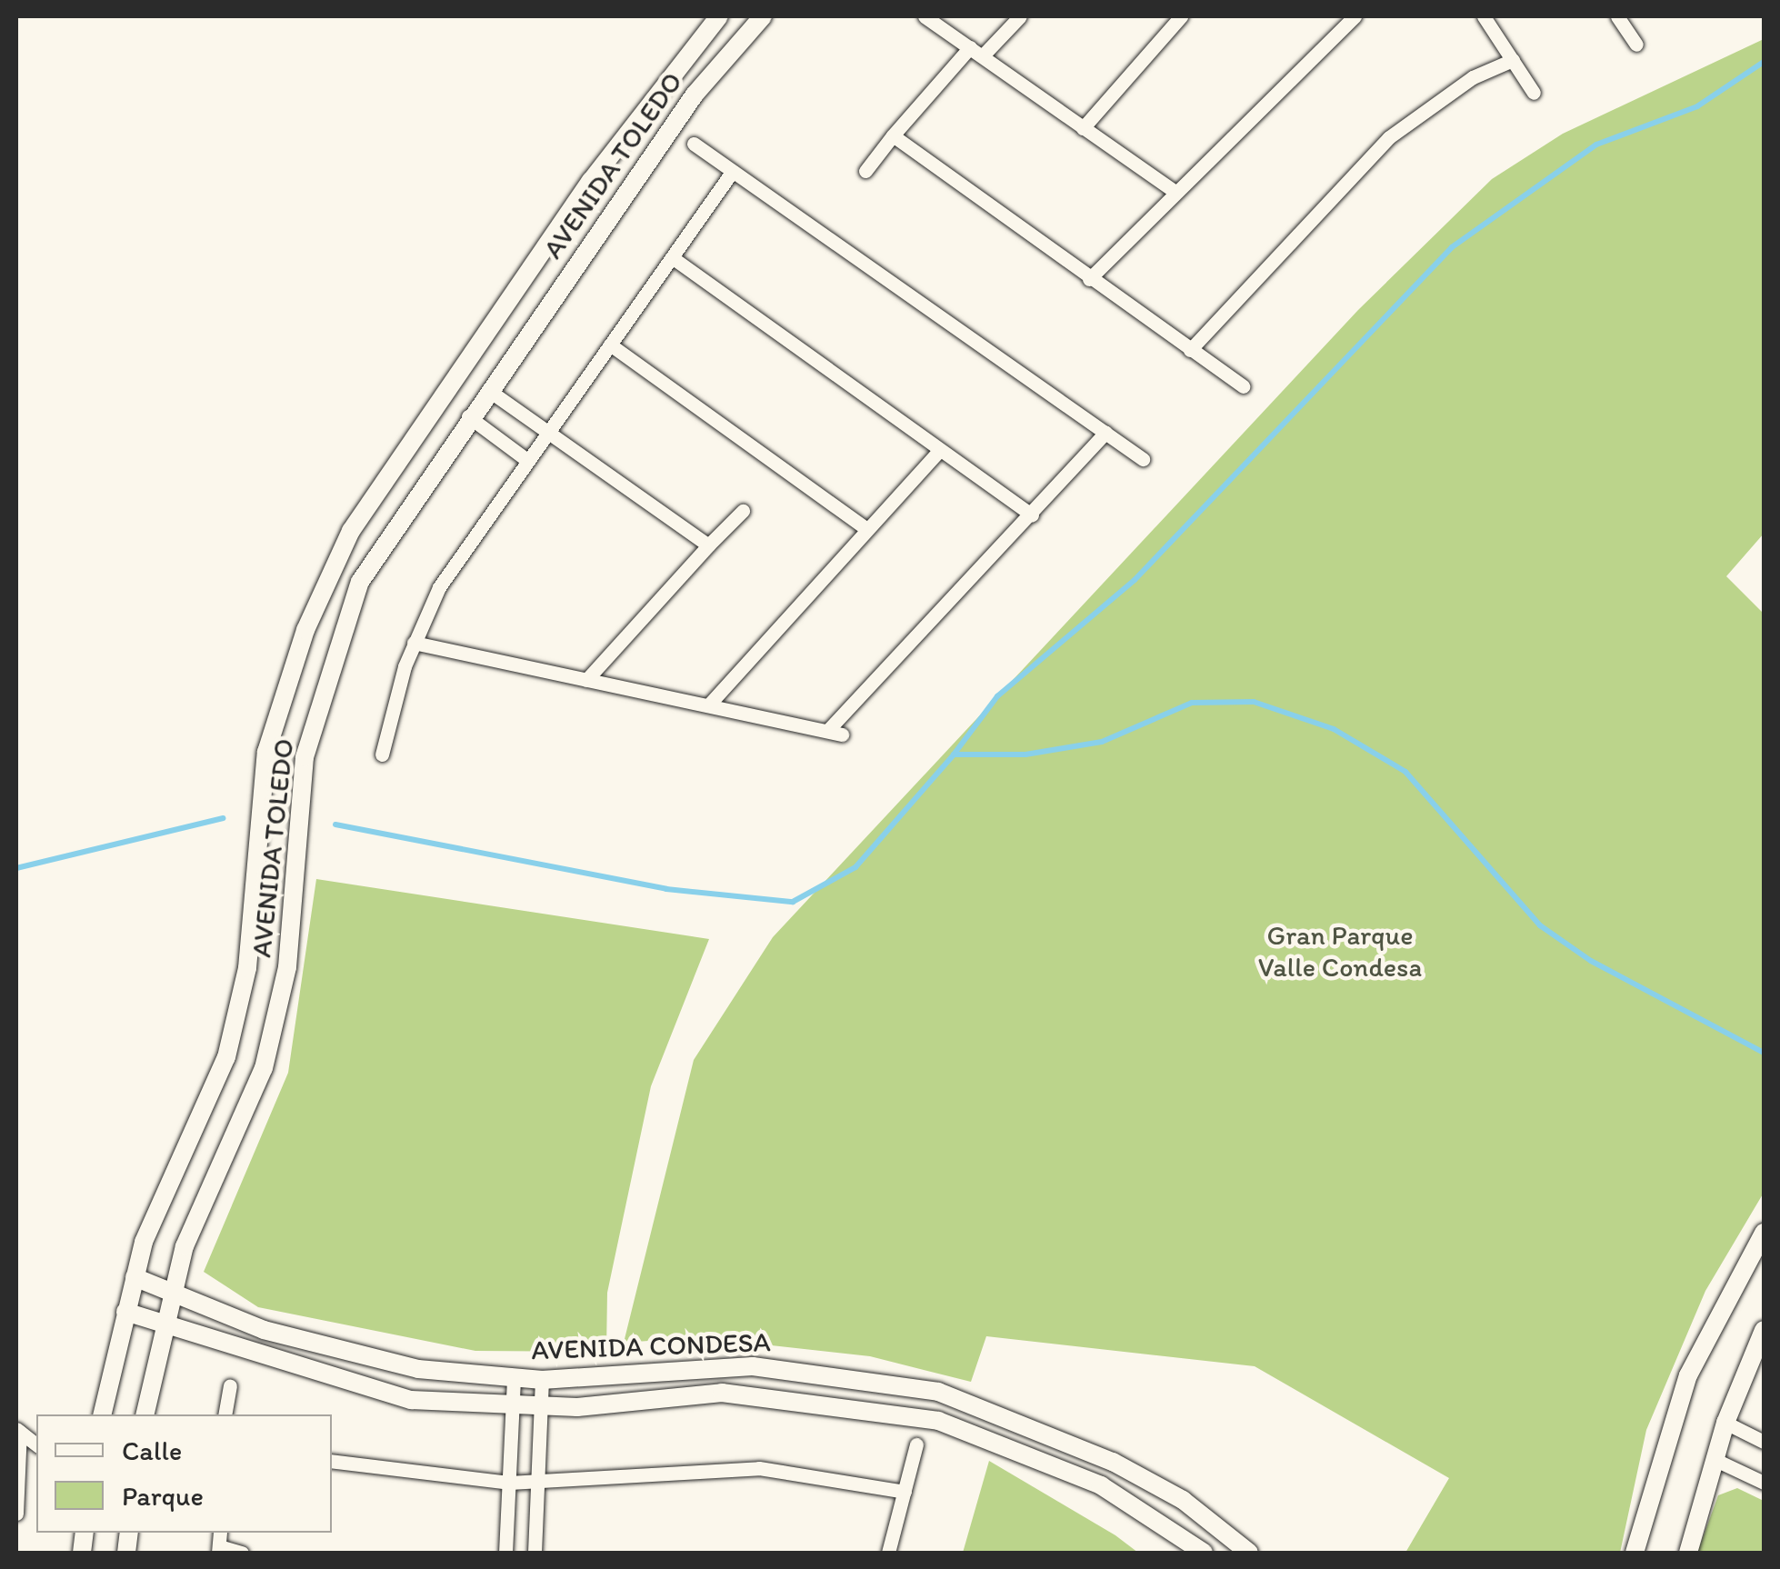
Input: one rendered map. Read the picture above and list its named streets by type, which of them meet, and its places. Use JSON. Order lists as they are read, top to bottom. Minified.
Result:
{"streets":{"street":["AVENIDA TOLEDO","AVENIDA CONDESA"]},"crossings":[["AVENIDA TOLEDO","AVENIDA CONDESA"]],"parks":["Gran Parque Valle Condesa"],"legend":["Calle","Parque"]}
